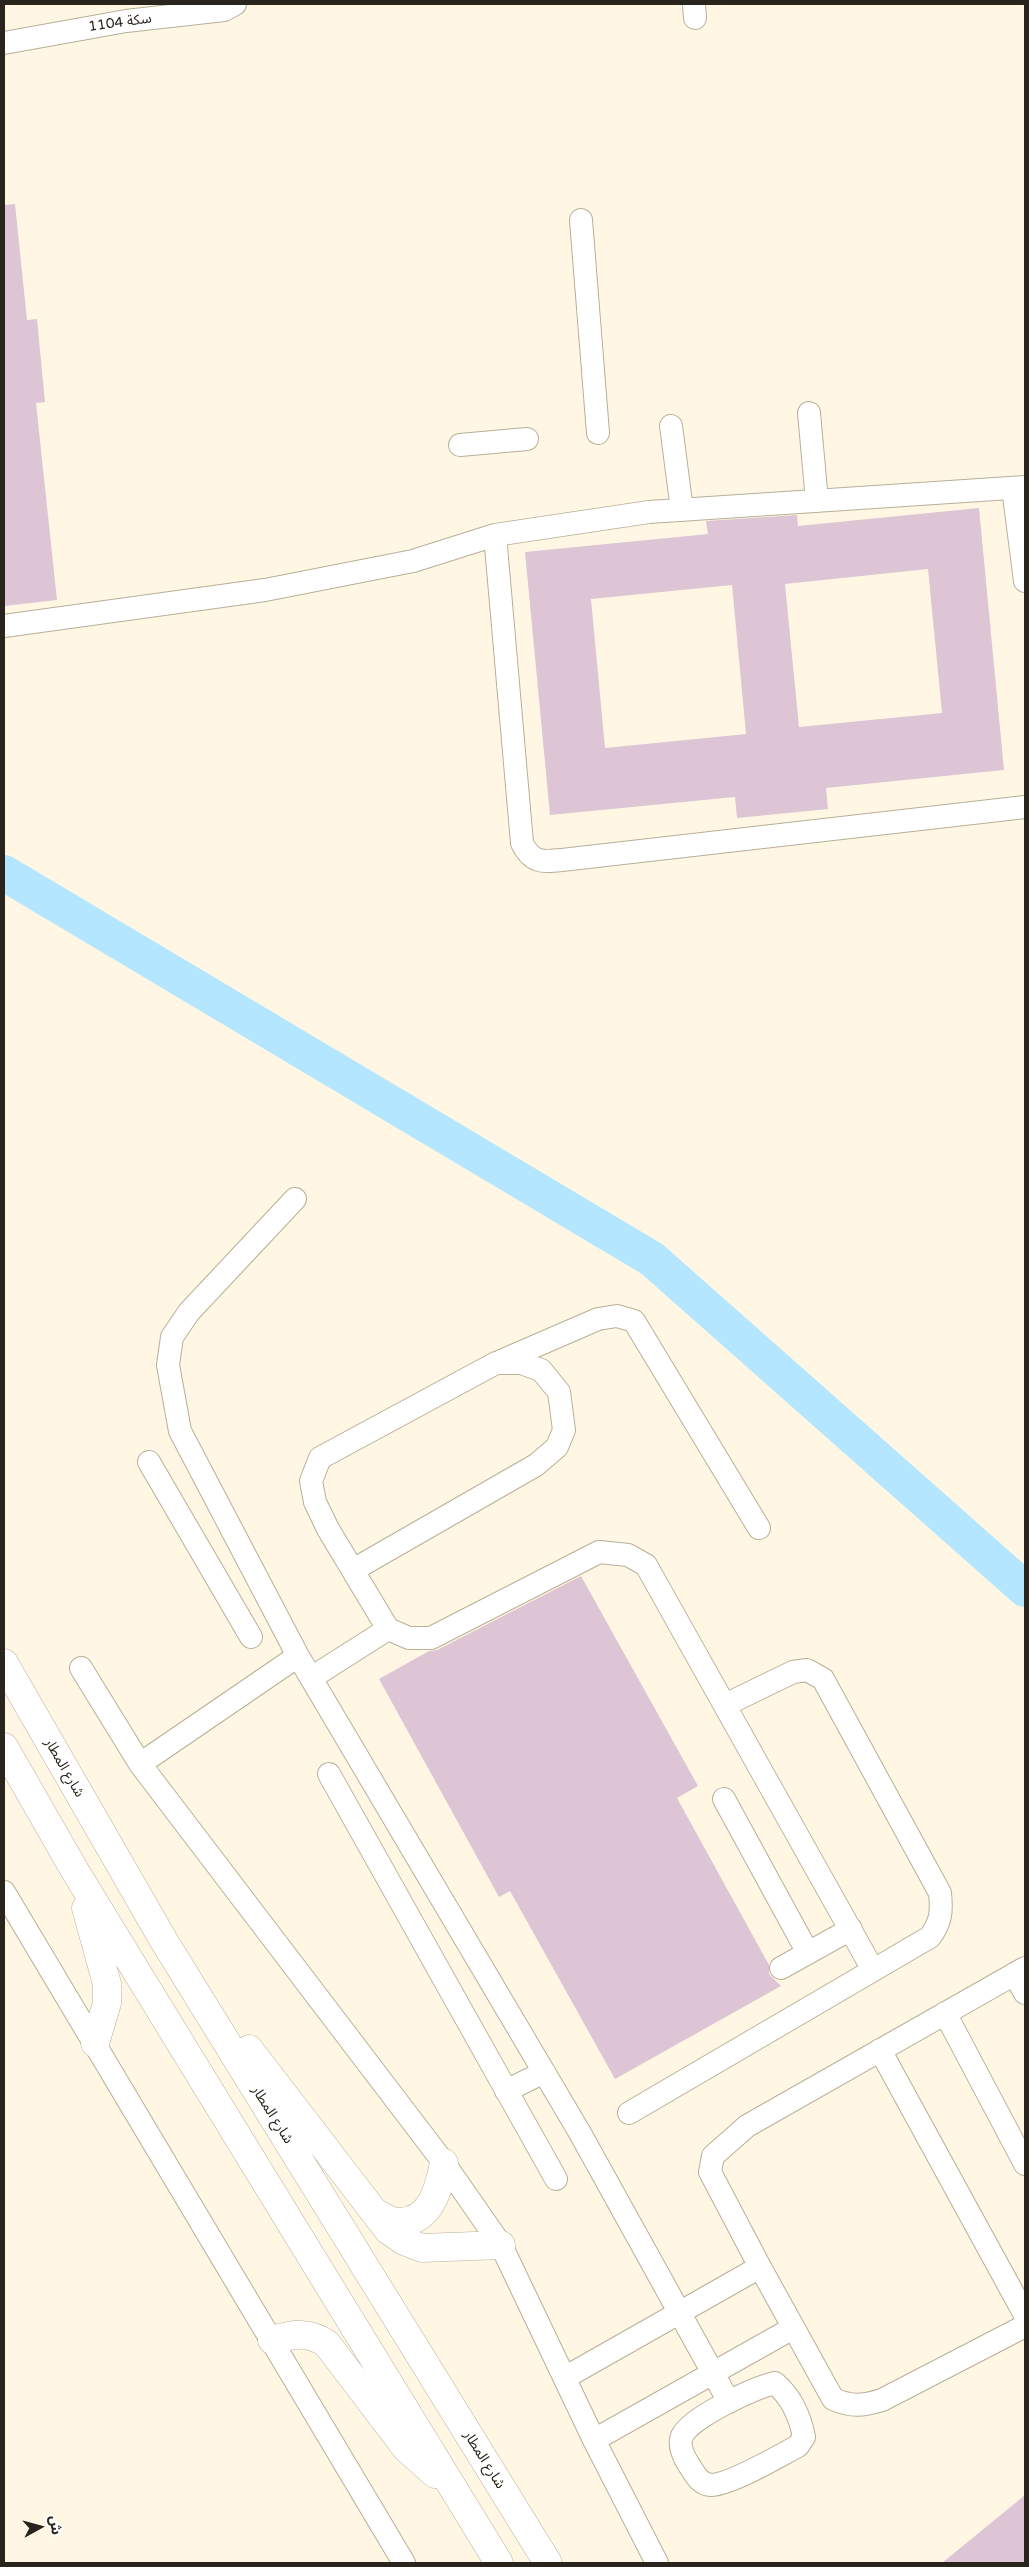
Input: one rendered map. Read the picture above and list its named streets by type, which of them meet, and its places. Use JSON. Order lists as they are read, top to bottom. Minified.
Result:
{"streets":{"main road":["شارع المطار"],"street":["سكة 1104"]},"north":"right"}
